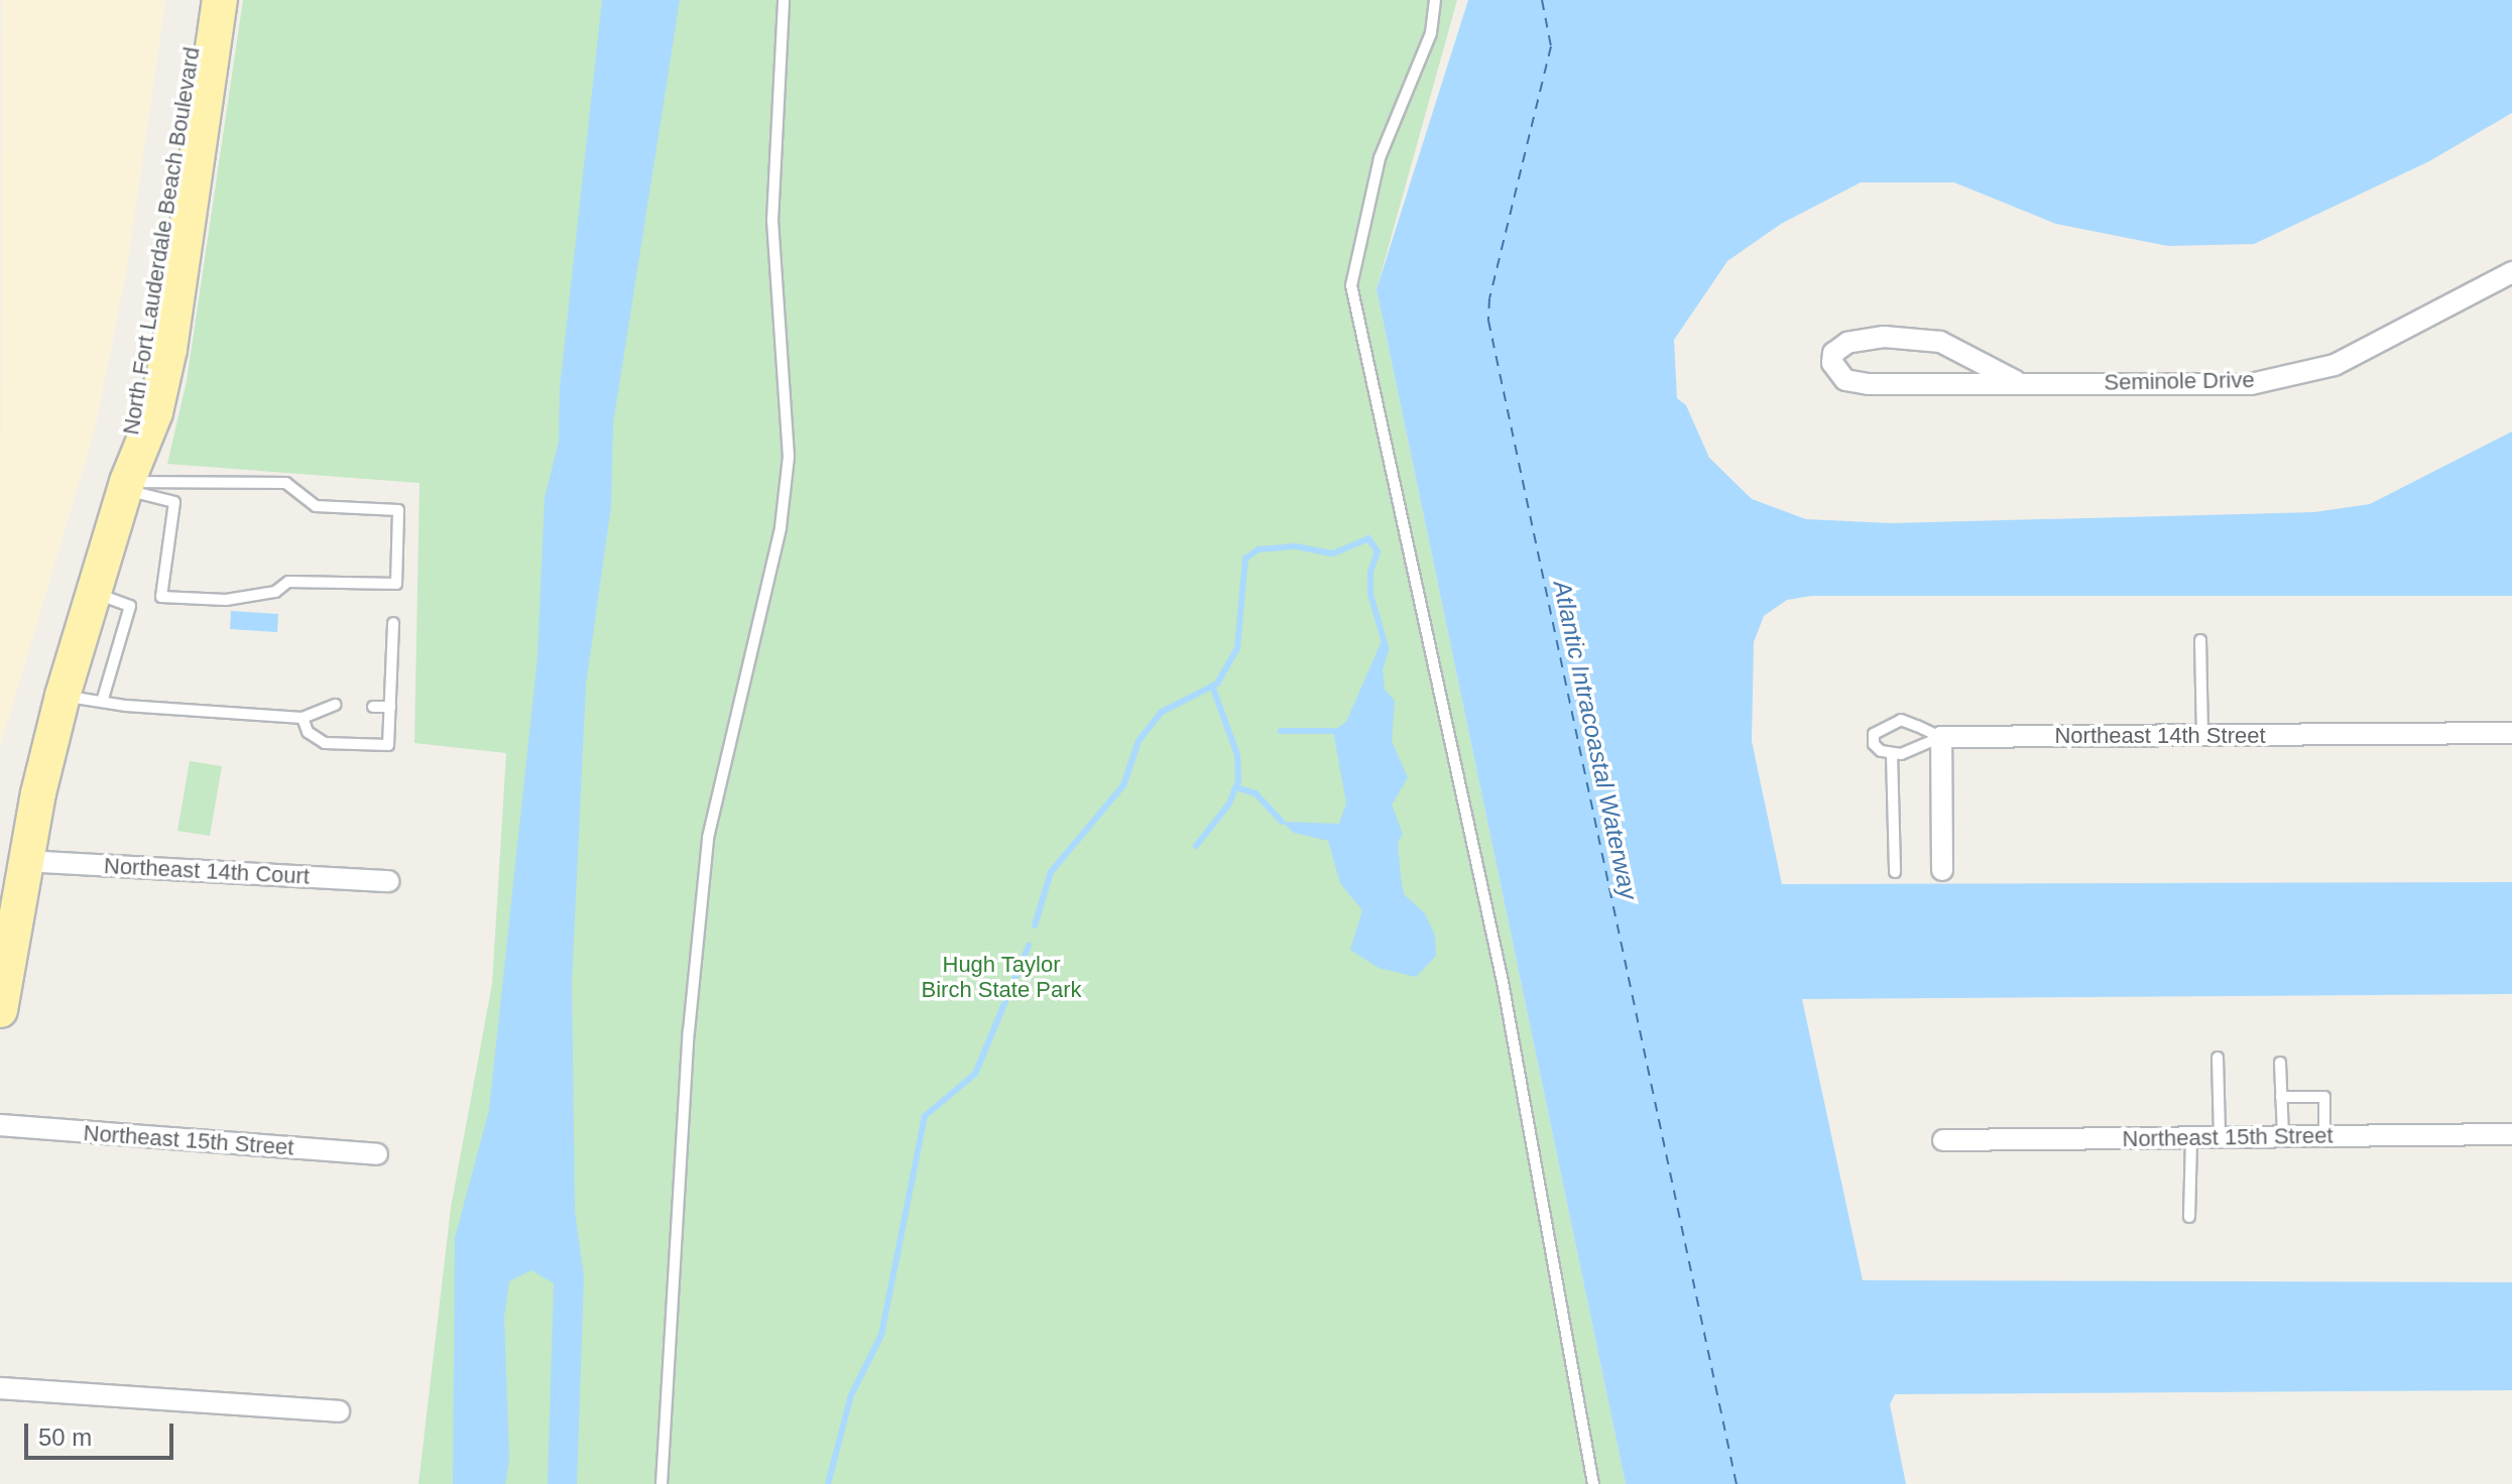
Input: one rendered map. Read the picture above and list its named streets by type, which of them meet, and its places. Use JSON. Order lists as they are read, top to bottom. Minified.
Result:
{"streets":{"main road":["North Fort Lauderdale Beach Boulevard"],"street":["Seminole Drive","Northeast 14th Street","Northeast 14th Court","Northeast 15th Street"]},"crossings":[["North Fort Lauderdale Beach Boulevard","Northeast 14th Court"]],"water":["Atlantic Intracoastal Waterway"],"parks":["Hugh Taylor Birch State Park"],"scale_bar":"50 m"}
